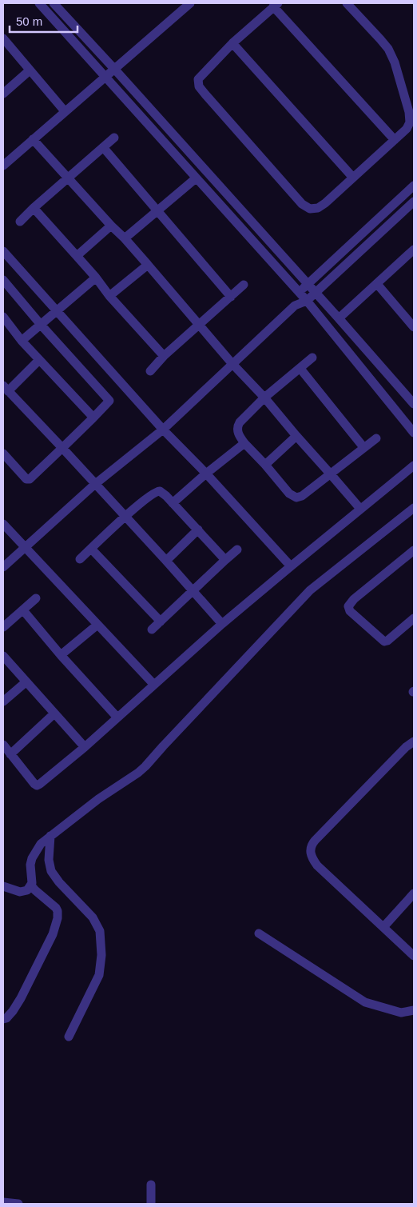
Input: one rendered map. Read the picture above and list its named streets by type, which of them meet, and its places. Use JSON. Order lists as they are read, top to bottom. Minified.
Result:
{"scale_bar":"50 m"}
